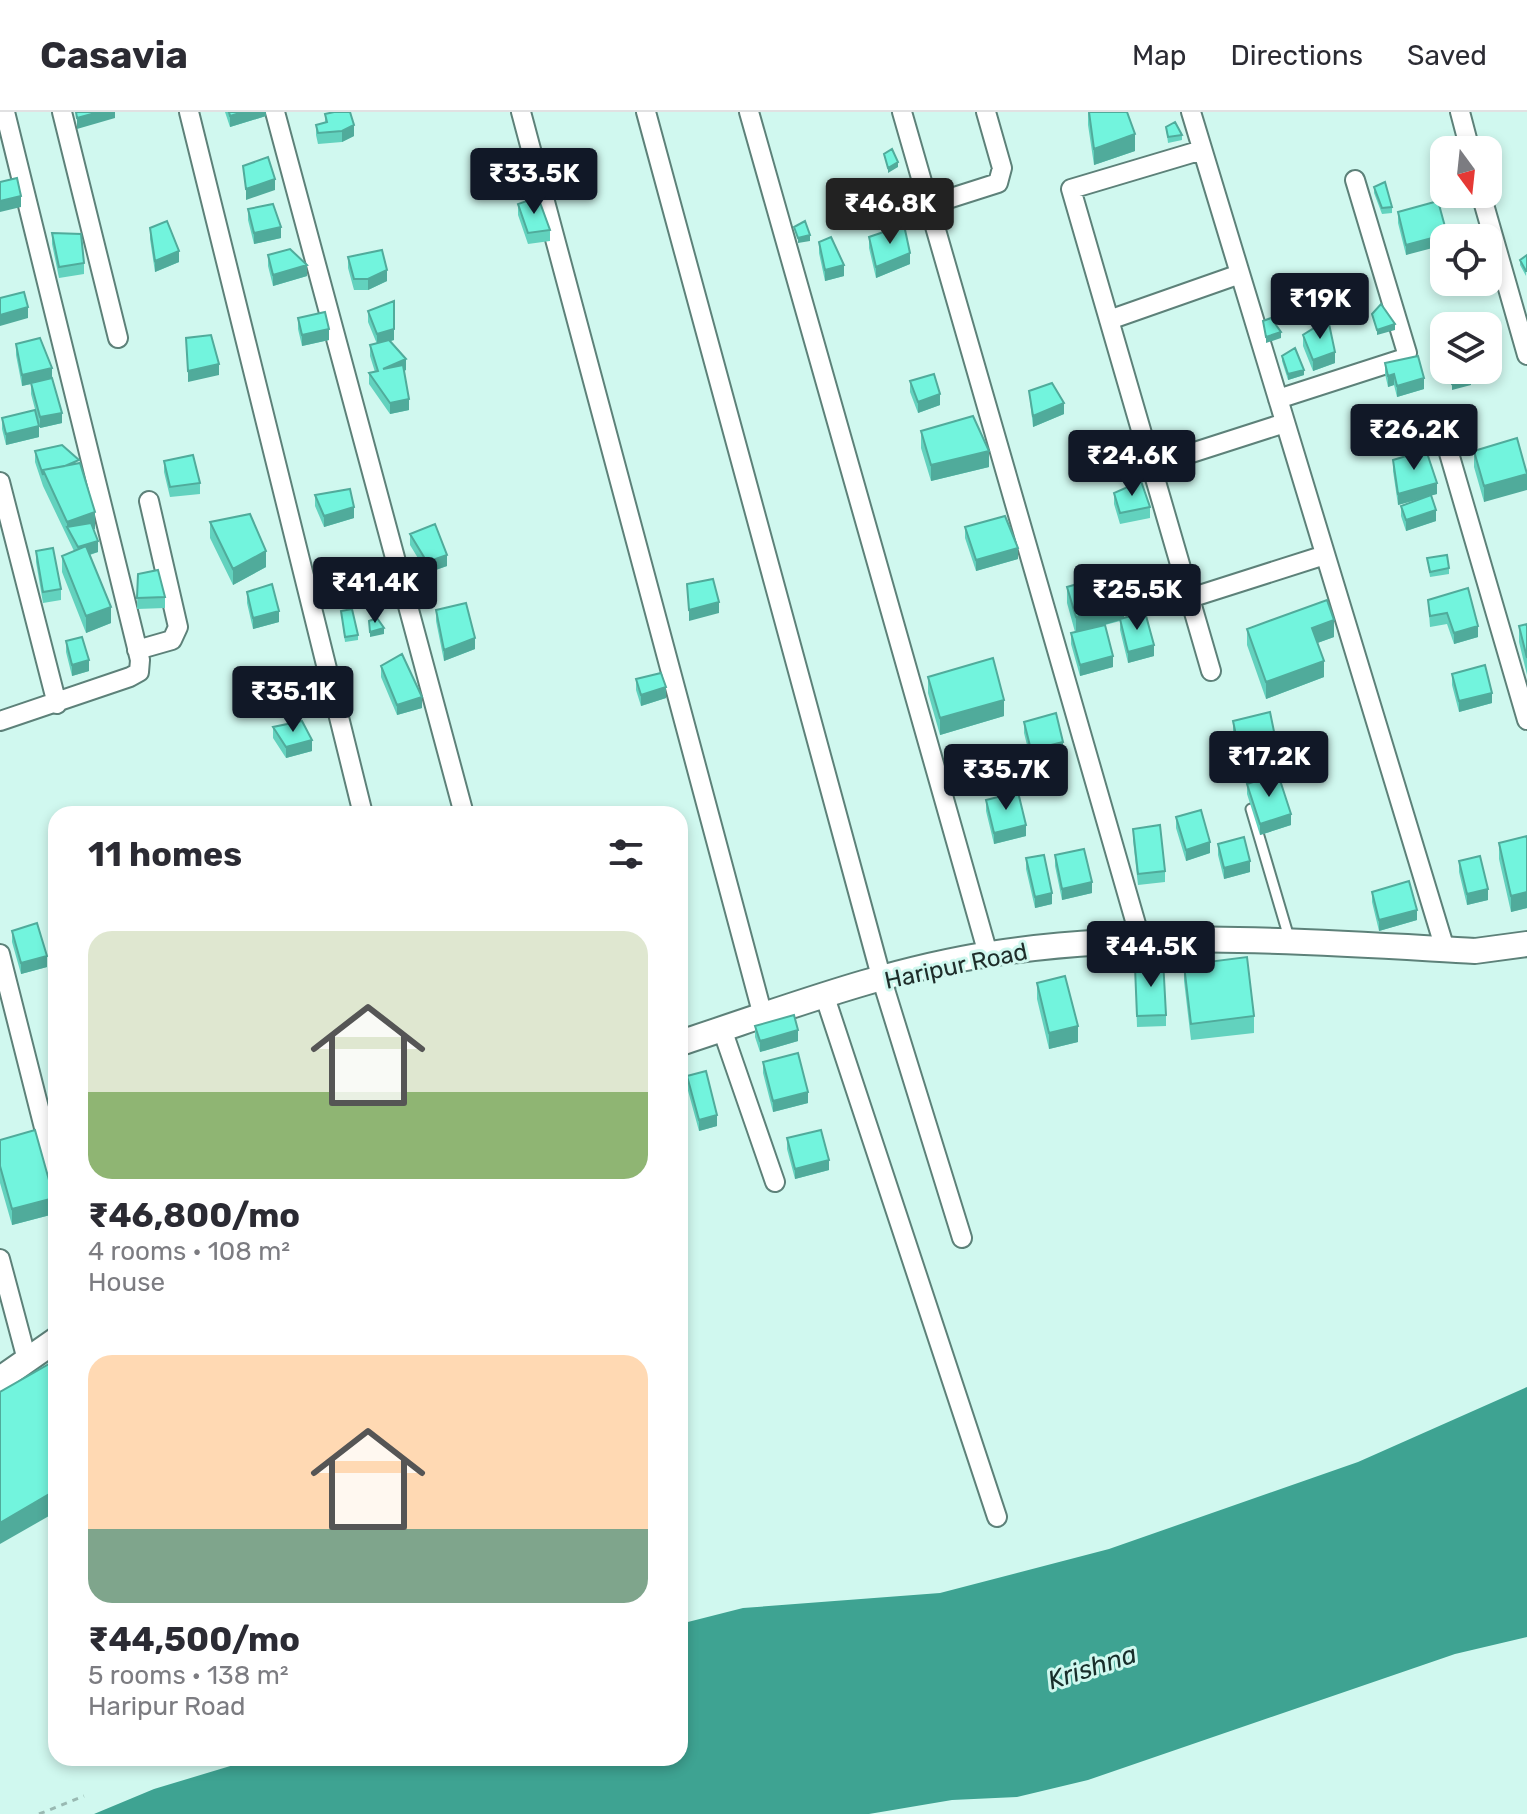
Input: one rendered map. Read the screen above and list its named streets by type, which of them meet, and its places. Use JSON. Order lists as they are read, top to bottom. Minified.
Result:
{"streets":{"street":["Haripur Road"]},"water":["Krishna"],"north":"bottom","page":{"header":"Casavia","nav":["Map","Directions","Saved"],"price":["₹33.5K","₹46.8K","₹19K","₹26.2K","₹24.6K","₹41.4K","₹25.5K","₹35.1K","₹17.2K","₹35.7K","₹44.5K"],"heading":"11 homes","list":[{"name":"₹46,800/mo","note":"4 rooms · 108 m² · House"},{"name":"₹44,500/mo","note":"5 rooms · 138 m² · Haripur Road"}]}}
